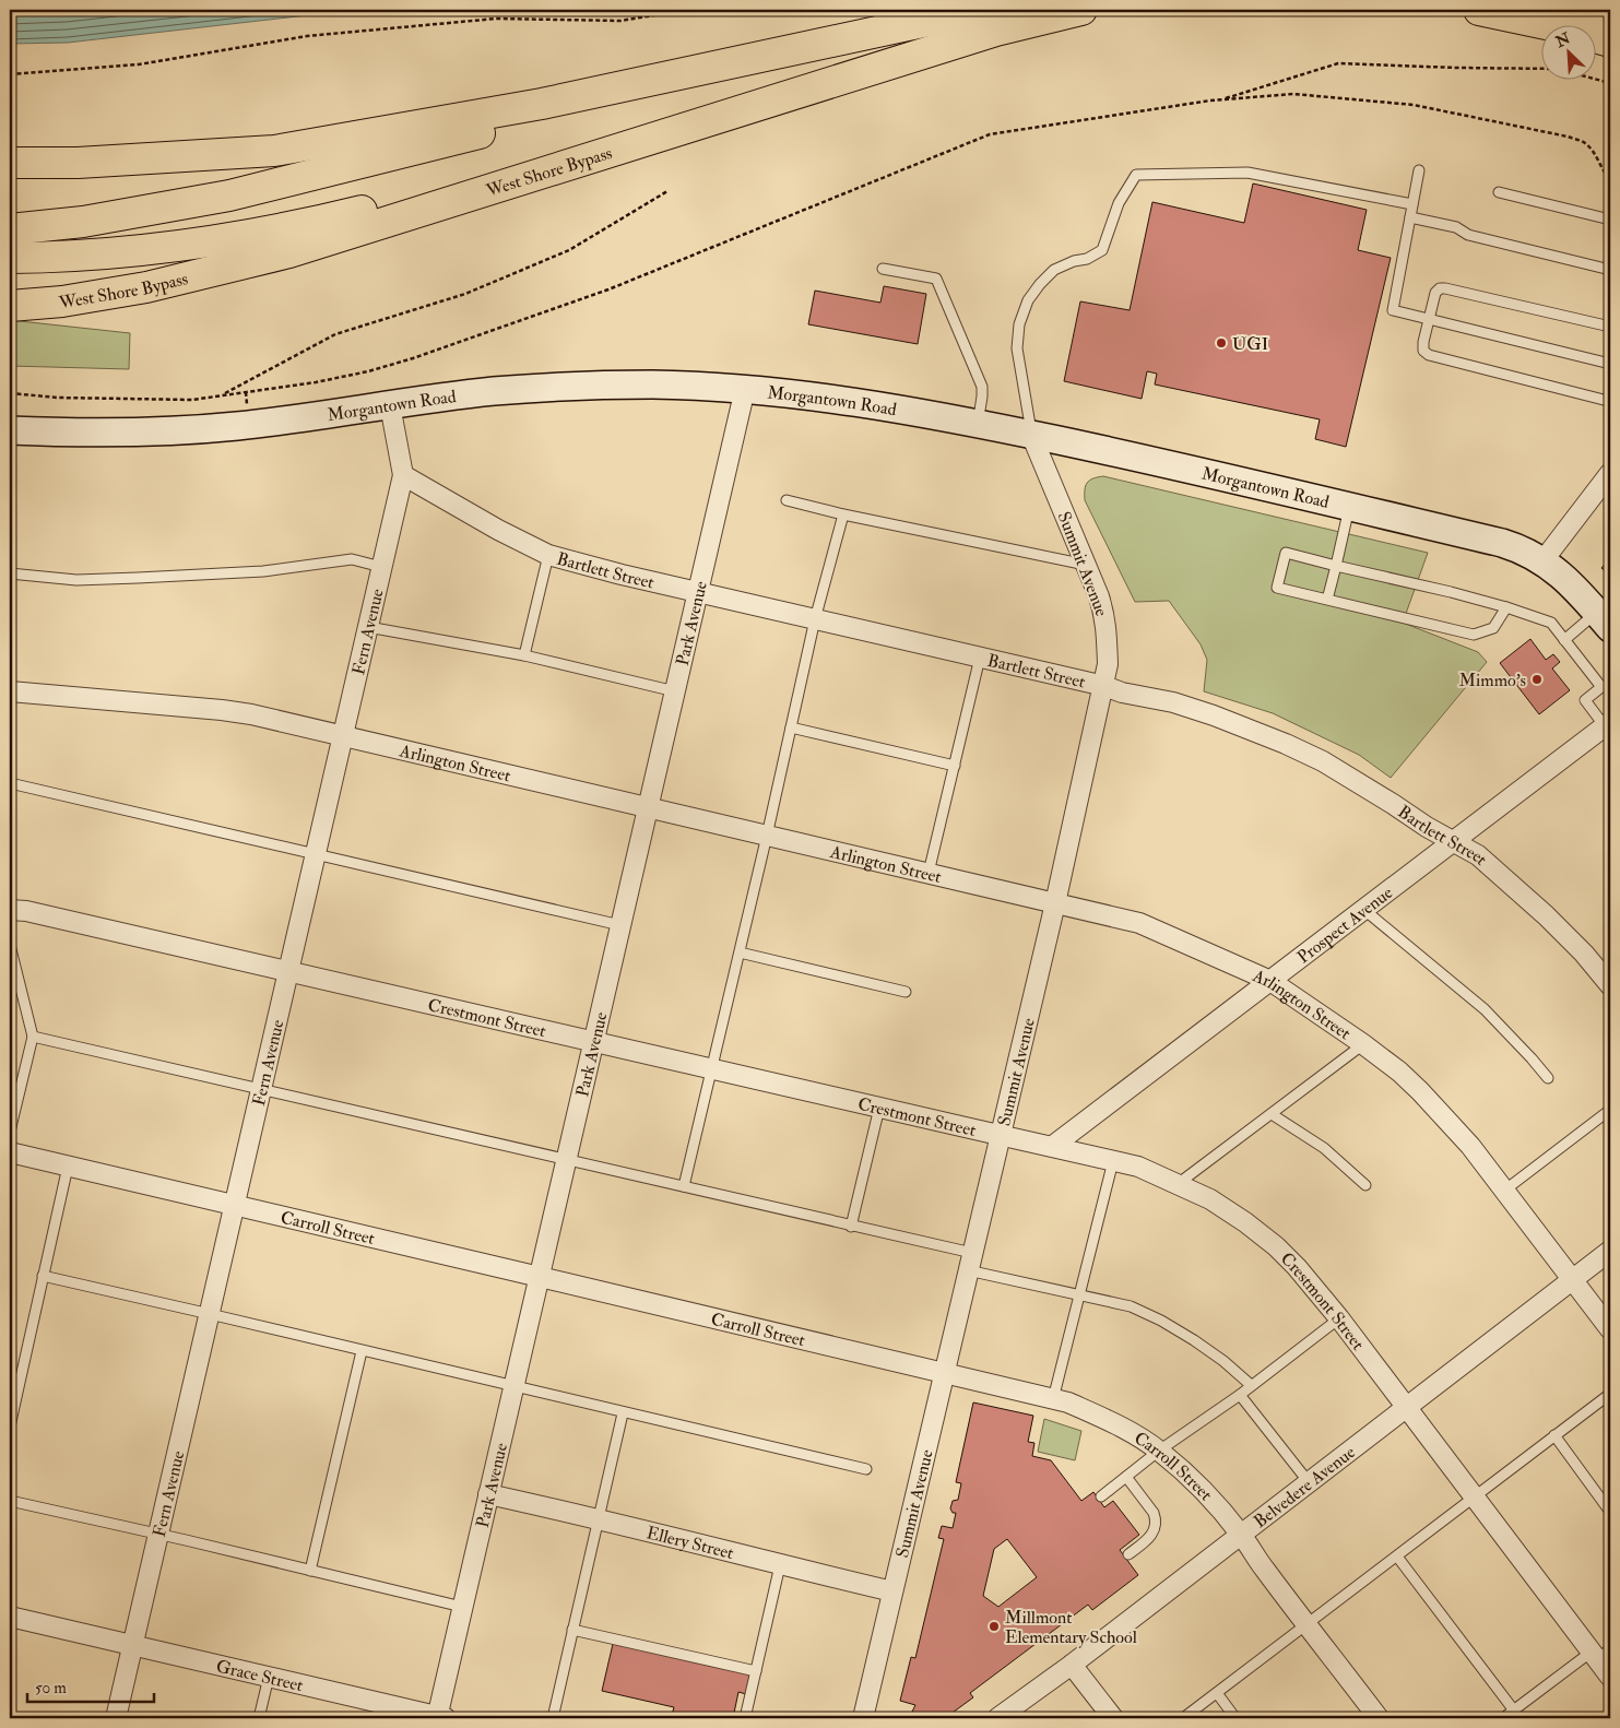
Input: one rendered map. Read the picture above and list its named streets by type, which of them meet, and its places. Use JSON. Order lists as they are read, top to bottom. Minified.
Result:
{"streets":{"highway":["West Shore Bypass"],"main road":["Morgantown Road"],"street":["Summit Avenue","Bartlett Street","Park Avenue","Fern Avenue","Arlington Street","Prospect Avenue","Crestmont Street","Carroll Street","Belvedere Avenue","Ellery Street","Grace Street"]},"crossings":[["Morgantown Road","Summit Avenue"],["Morgantown Road","Park Avenue"],["Morgantown Road","Fern Avenue"],["Summit Avenue","Bartlett Street"],["Summit Avenue","Arlington Street"],["Summit Avenue","Crestmont Street"],["Summit Avenue","Carroll Street"],["Summit Avenue","Ellery Street"],["Bartlett Street","Park Avenue"],["Bartlett Street","Fern Avenue"],["Bartlett Street","Prospect Avenue"],["Park Avenue","Arlington Street"],["Park Avenue","Crestmont Street"],["Park Avenue","Carroll Street"],["Park Avenue","Ellery Street"],["Park Avenue","Grace Street"],["Fern Avenue","Arlington Street"],["Fern Avenue","Crestmont Street"],["Fern Avenue","Carroll Street"],["Fern Avenue","Grace Street"],["Arlington Street","Prospect Avenue"],["Arlington Street","Belvedere Avenue"],["Prospect Avenue","Crestmont Street"],["Crestmont Street","Belvedere Avenue"],["Carroll Street","Belvedere Avenue"]],"places":["UGI","Mimmo's","Millmont Elementary School"],"scale_bar":"50 m","north":"top left"}
